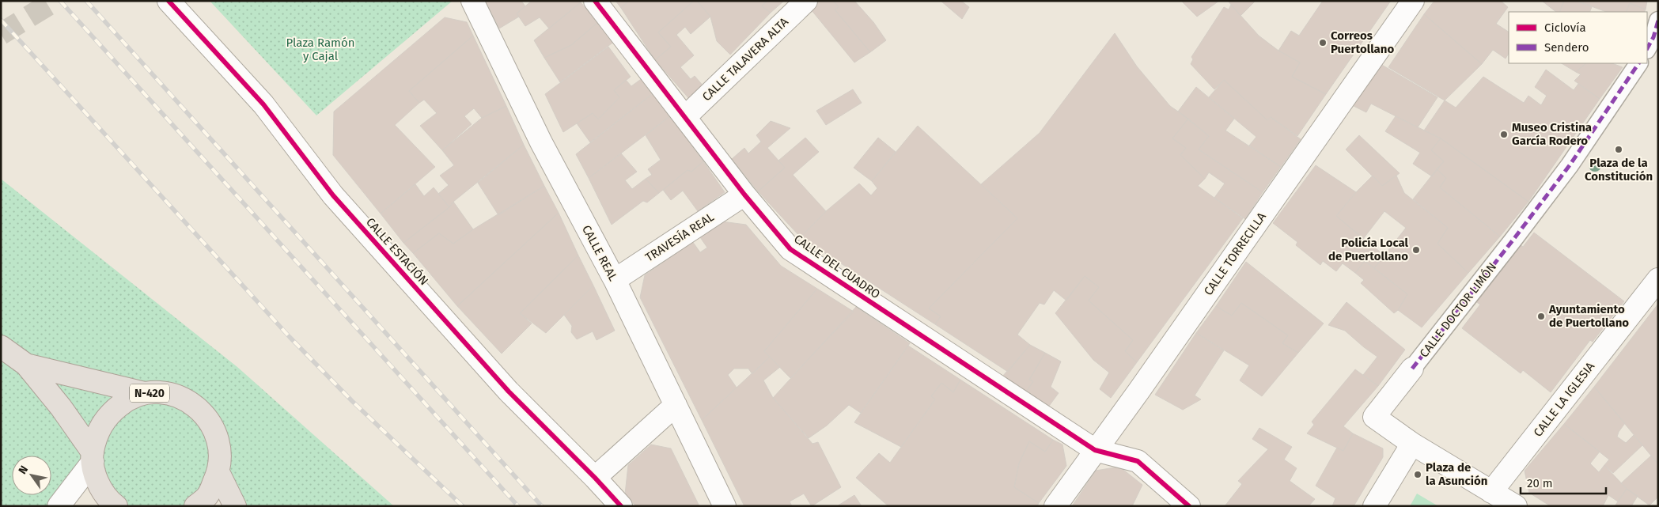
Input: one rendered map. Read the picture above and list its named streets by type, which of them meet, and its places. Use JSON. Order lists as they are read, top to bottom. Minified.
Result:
{"streets":{"highway":["N-420"],"street":["CALLE TALAVERA ALTA","TRAVESÍA REAL","CALLE ESTACIÓN","CALLE REAL","CALLE TORRECILLA","CALLE DEL CUADRO","CALLE DOCTOR LIMÓN","CALLE LA IGLESIA"]},"crossings":[["CALLE TALAVERA ALTA","CALLE DEL CUADRO"],["TRAVESÍA REAL","CALLE REAL"],["TRAVESÍA REAL","CALLE DEL CUADRO"],["CALLE TORRECILLA","CALLE DEL CUADRO"]],"parks":["Plaza Ramón y Cajal"],"places":["Correos Puertollano","Museo Cristina García Rodero","Plaza de la Constitución","Policía Local de Puertollano","Ayuntamiento de Puertollano","Plaza de la Asunción"],"legend":["Ciclovía","Sendero"],"scale_bar":"20 m","north":"top left"}
